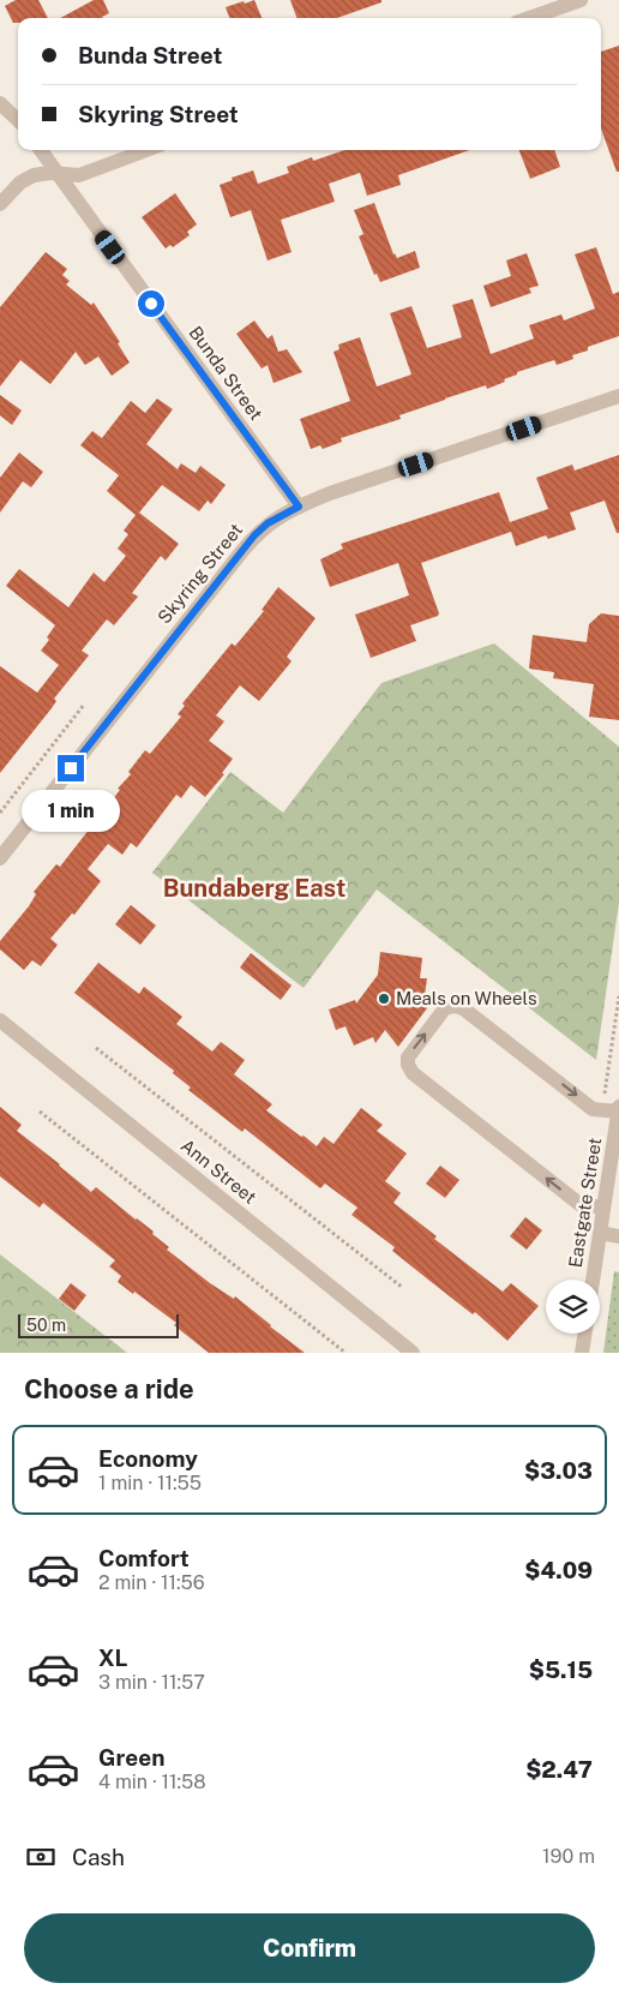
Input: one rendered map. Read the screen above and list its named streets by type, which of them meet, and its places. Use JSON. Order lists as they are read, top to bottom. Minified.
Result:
{"streets":{"street":["Bunda Street","Skyring Street","Ann Street","Eastgate Street"]},"crossings":[["Bunda Street","Skyring Street"]],"districts":["Bundaberg East"],"places":["Meals on Wheels"],"scale_bar":"50 m","page":{"banner":["Bunda Street","Skyring Street"],"bubble":"1 min","scale":"50 m","heading":"Choose a ride","list":[{"name":"Economy","note":"1 min · 11:55","value":"$3.03"},{"name":"Comfort","note":"2 min · 11:56","value":"$4.09"},{"name":"XL","note":"3 min · 11:57","value":"$5.15"},{"name":"Green","note":"4 min · 11:58","value":"$2.47"}],"pay":["Cash","190 m"],"buttons":"Confirm"}}
